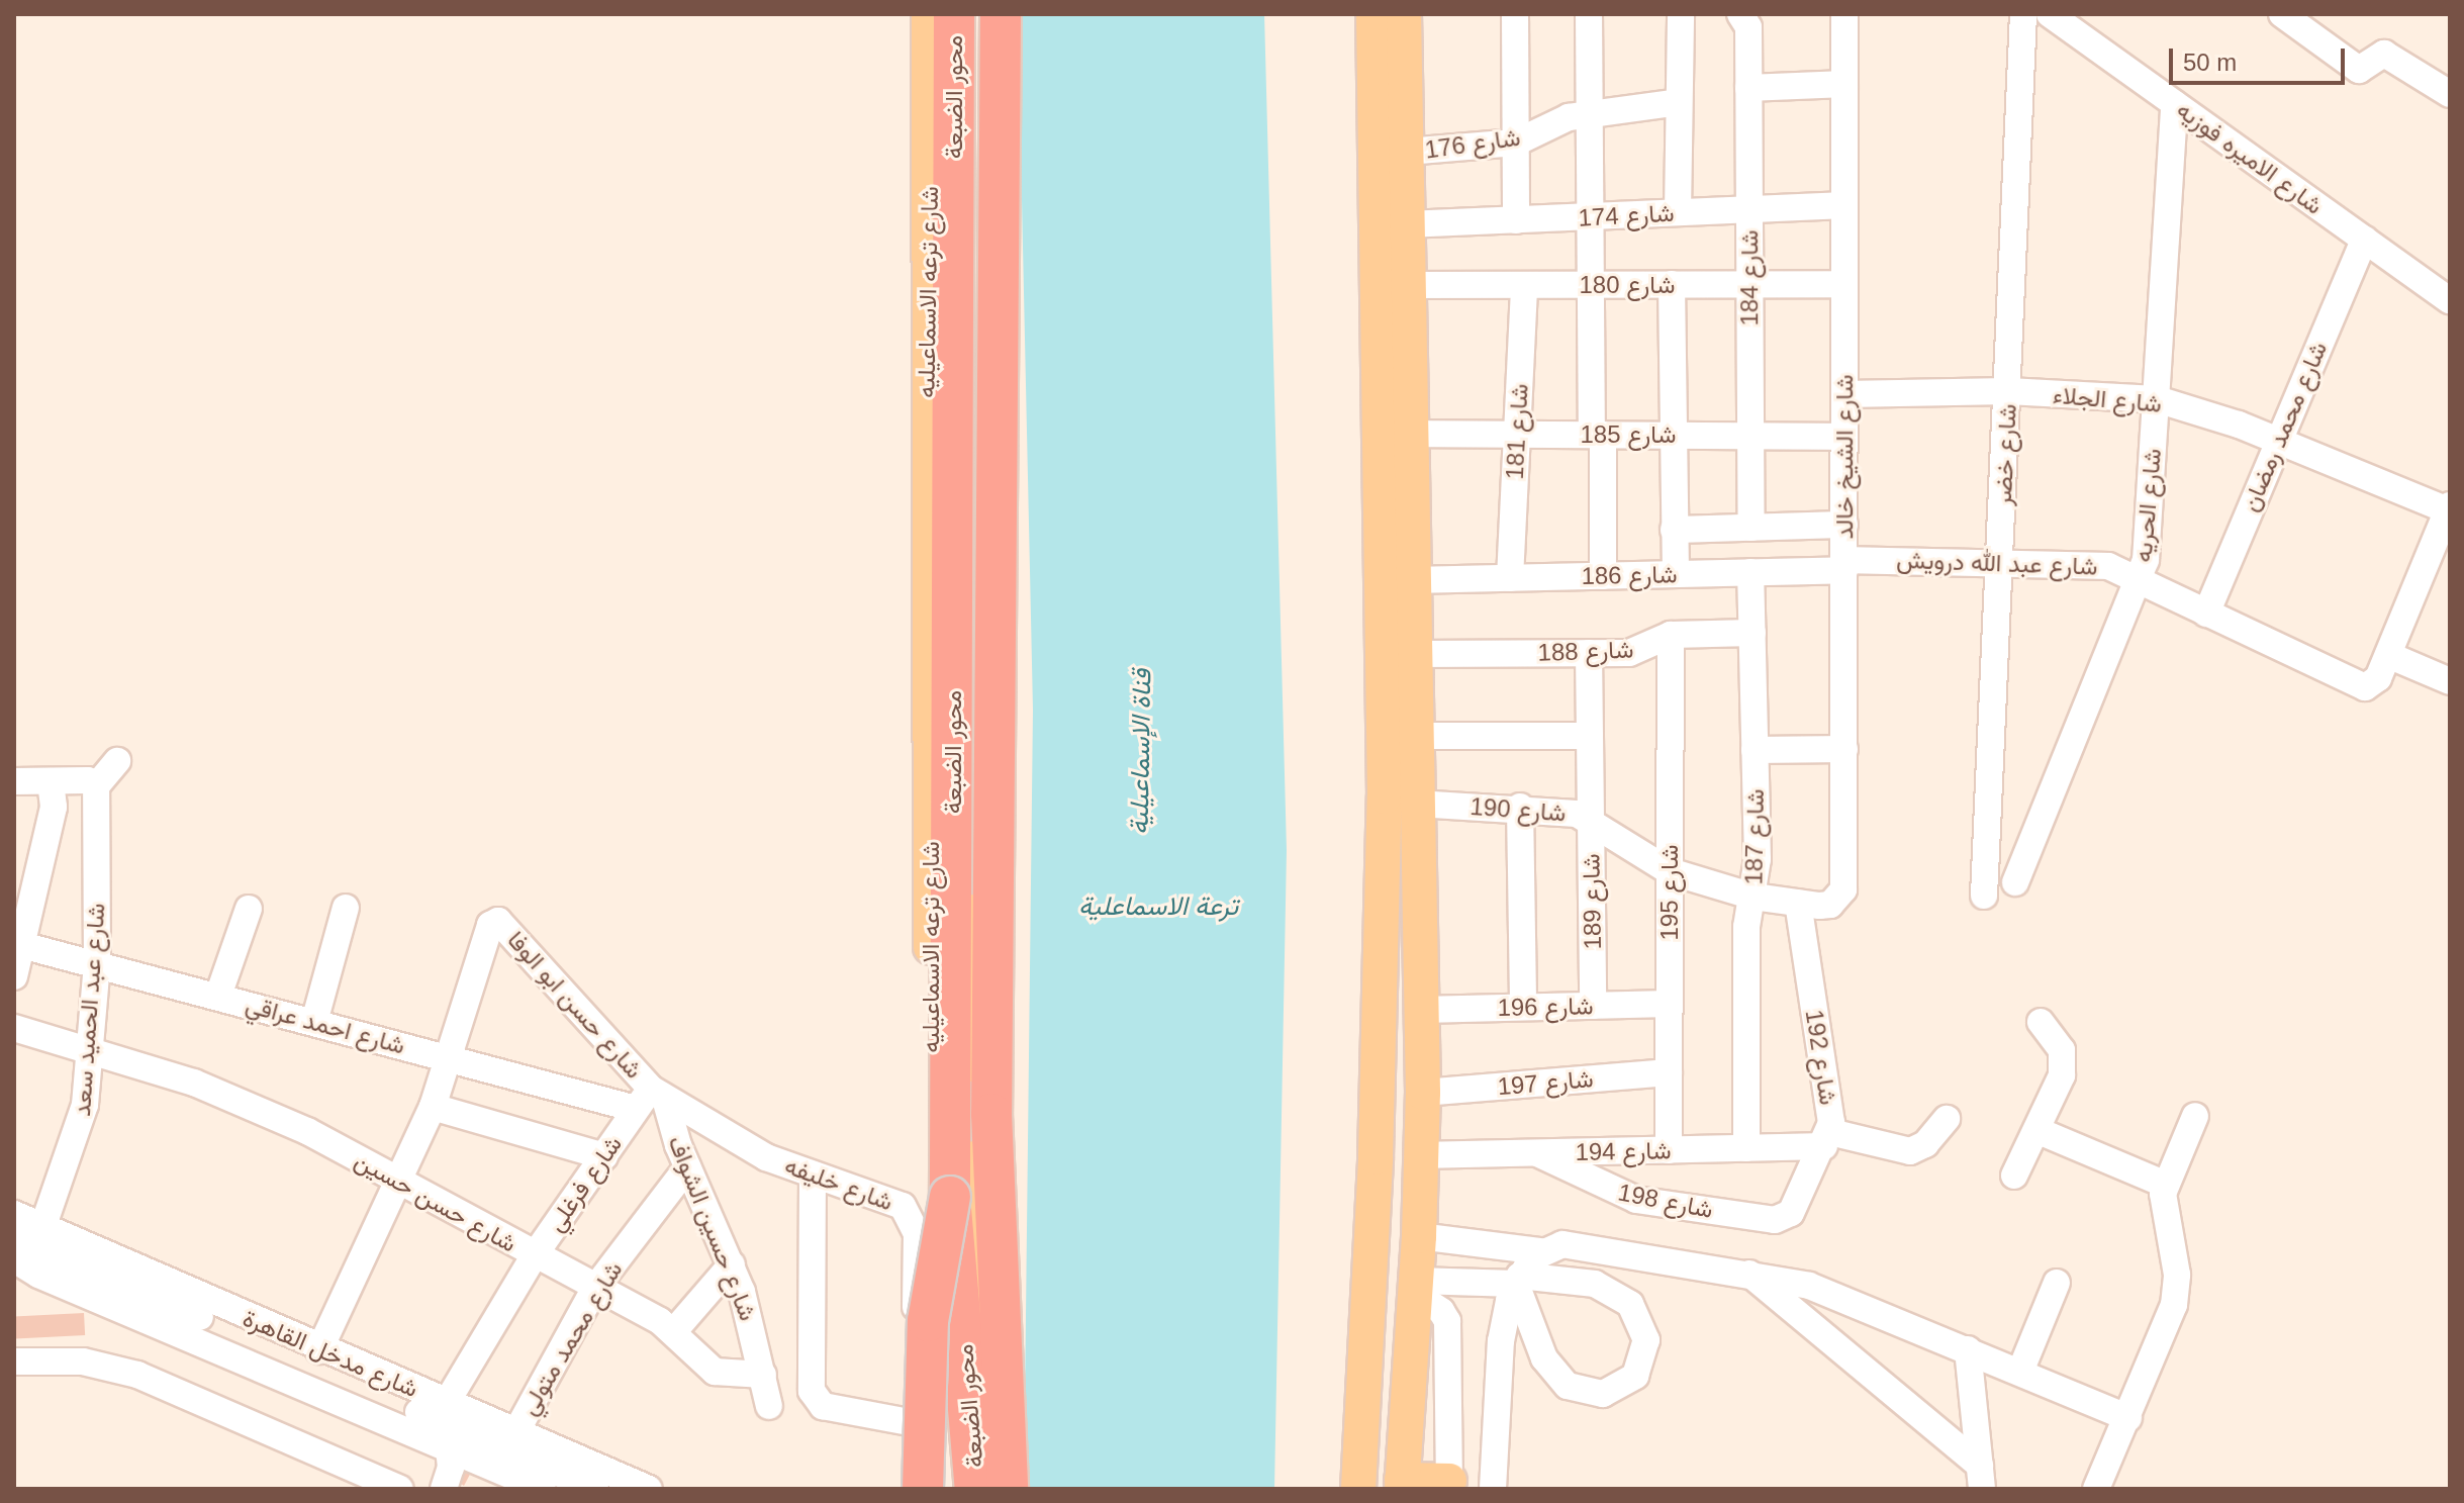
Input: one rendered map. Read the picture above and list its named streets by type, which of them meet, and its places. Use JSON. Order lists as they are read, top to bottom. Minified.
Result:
{"streets":{"highway":["محور الضبعة"],"main road":["شارع ترعه الاسماعيليه"],"street":["شارع 176","شارع الاميره فوزيه","شارع 174","شارع 184","شارع 180","شارع الجلاء","شارع محمد رمضان","شارع 181","شارع 185","شارع خضر","شارع الشيخ خالد","شارع الحريه","شارع عبد الله درويش","شارع 186","شارع 188","شارع 190","شارع 187","شارع 195","شارع 189","شارع حسن ابو الوفا","شارع 196","شارع عبد الحميد سعد","شارع احمد عراقي","شارع 192","شارع 197","شارع 194","شارع فرغلي","شارع خليفه","شارع 198","شارع حسن حسين","شارع حسين الشواف","شارع محمد متولي","شارع مدخل القاهرة"]},"crossings":[["شارع الاميره فوزيه","شارع محمد رمضان"],["شارع الاميره فوزيه","شارع الحريه"],["شارع 174","شارع 184"],["شارع 174","شارع الشيخ خالد"],["شارع 184","شارع 180"],["شارع 184","شارع 185"],["شارع 180","شارع 181"],["شارع 180","شارع الشيخ خالد"],["شارع الجلاء","شارع محمد رمضان"],["شارع الجلاء","شارع خضر"],["شارع الجلاء","شارع الشيخ خالد"],["شارع الجلاء","شارع الحريه"],["شارع محمد رمضان","شارع عبد الله درويش"],["شارع 181","شارع 185"],["شارع 181","شارع 186"],["شارع 185","شارع الشيخ خالد"],["شارع خضر","شارع عبد الله درويش"],["شارع الشيخ خالد","شارع عبد الله درويش"],["شارع الشيخ خالد","شارع 186"],["شارع الشيخ خالد","شارع 190"],["شارع الحريه","شارع عبد الله درويش"],["شارع عبد الله درويش","شارع 186"],["شارع 186","شارع 187"],["شارع 188","شارع 187"],["شارع 188","شارع 195"],["شارع 188","شارع 189"],["شارع 190","شارع 187"],["شارع 190","شارع 195"],["شارع 190","شارع 189"],["شارع 190","شارع 192"],["شارع 187","شارع 194"],["شارع 195","شارع 196"],["شارع 195","شارع 197"],["شارع 195","شارع 194"],["شارع 189","شارع 196"],["شارع حسن ابو الوفا","شارع احمد عراقي"],["شارع حسن ابو الوفا","شارع فرغلي"],["شارع حسن ابو الوفا","شارع خليفه"],["شارع حسن ابو الوفا","شارع حسين الشواف"],["شارع عبد الحميد سعد","شارع احمد عراقي"],["شارع عبد الحميد سعد","شارع حسن حسين"],["شارع عبد الحميد سعد","شارع مدخل القاهرة"],["شارع احمد عراقي","شارع فرغلي"],["شارع احمد عراقي","شارع خليفه"],["شارع احمد عراقي","شارع حسين الشواف"],["شارع 192","شارع 194"],["شارع 192","شارع 198"],["شارع 194","شارع 198"],["شارع فرغلي","شارع خليفه"],["شارع فرغلي","شارع حسن حسين"],["شارع فرغلي","شارع حسين الشواف"],["شارع فرغلي","شارع مدخل القاهرة"],["شارع خليفه","شارع حسين الشواف"],["شارع حسن حسين","شارع حسين الشواف"],["شارع حسن حسين","شارع محمد متولي"],["شارع حسين الشواف","شارع محمد متولي"],["شارع محمد متولي","شارع مدخل القاهرة"]],"water":["قناة الإسماعيلية","ترعة الاسماعلية"],"scale_bar":"50 m"}
